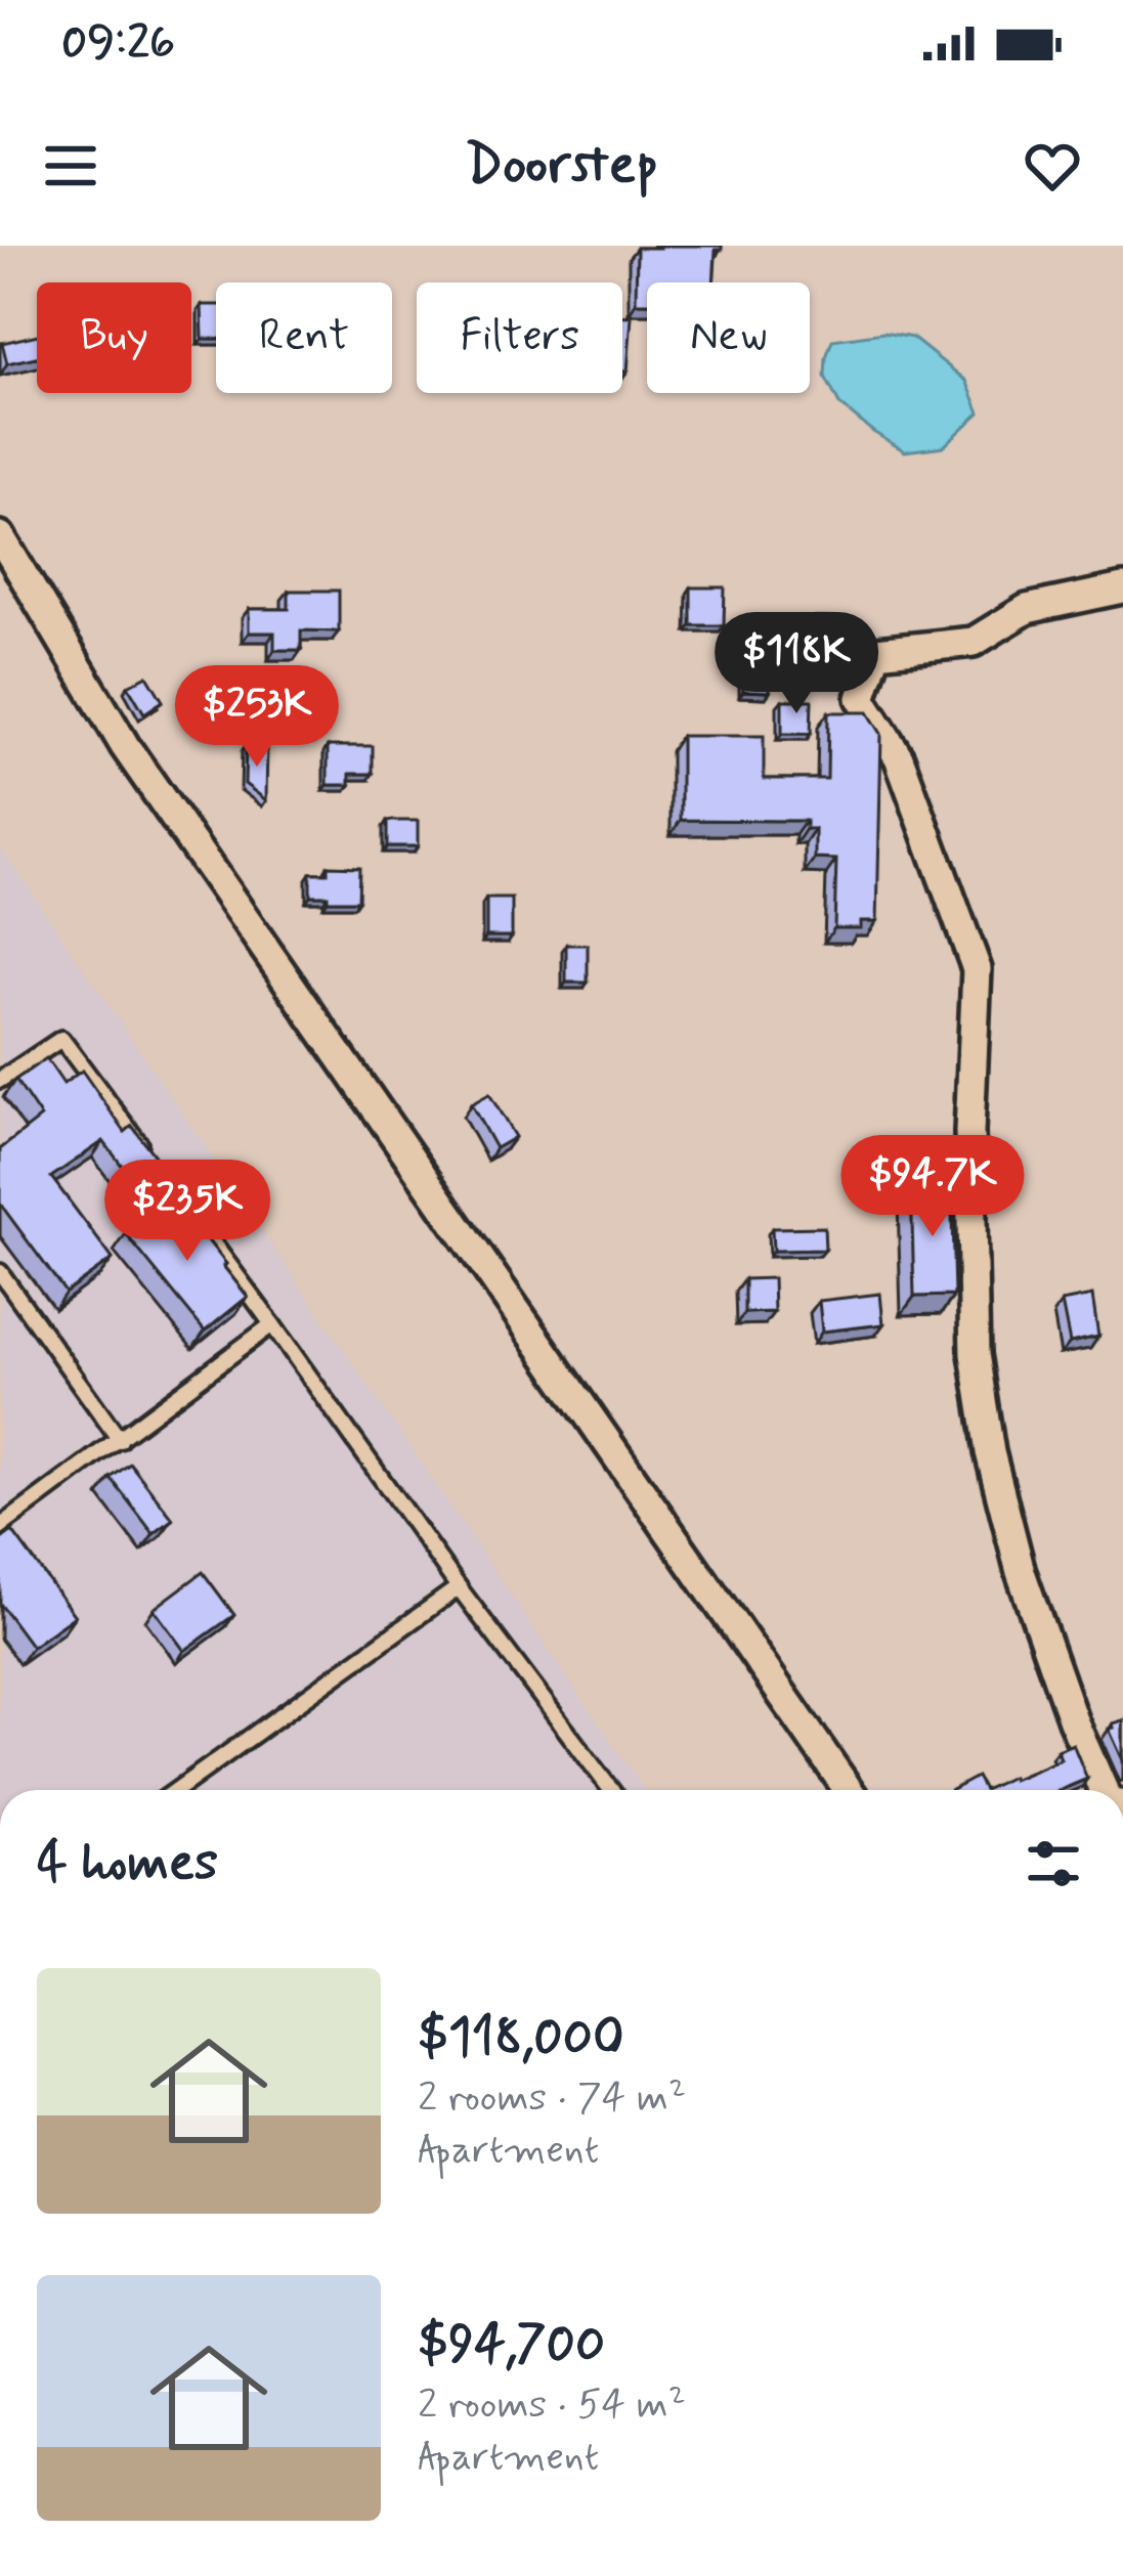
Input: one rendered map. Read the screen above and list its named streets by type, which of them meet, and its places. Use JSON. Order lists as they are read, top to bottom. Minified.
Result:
{"page":{"status":"09:26","header":"Doorstep","chip":["Buy","Rent","Filters","New"],"price":["$118K","$253K","$94.7K","$235K"],"heading":"4 homes","list":[{"name":"$118,000","note":"2 rooms · 74 m² · Apartment"},{"name":"$94,700","note":"2 rooms · 54 m² · Apartment"}]}}
